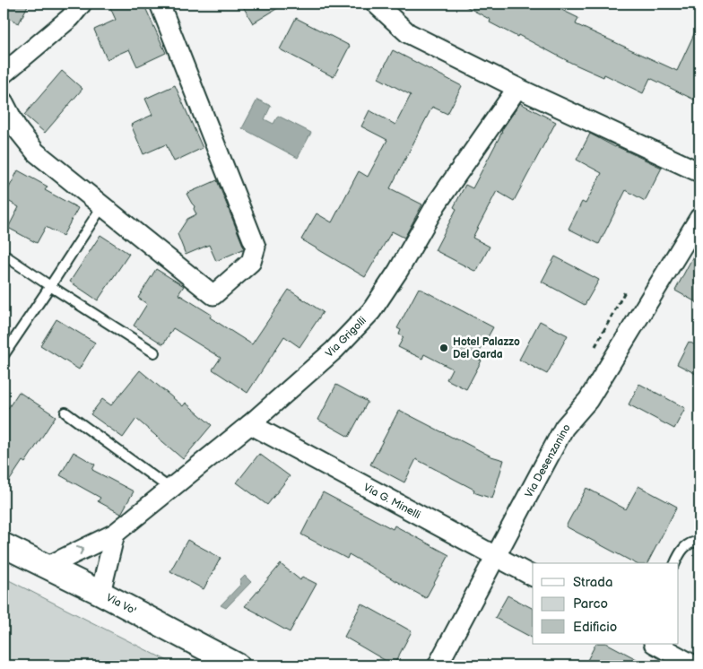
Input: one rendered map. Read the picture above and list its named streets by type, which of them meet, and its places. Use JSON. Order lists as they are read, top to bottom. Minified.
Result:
{"streets":{"street":["Via Grigolli","Via Desenzanino","Via G. Minelli","Via Vo'"]},"crossings":[["Via Grigolli","Via G. Minelli"],["Via Grigolli","Via Vo'"],["Via Desenzanino","Via G. Minelli"]],"places":["Hotel Palazzo Del Garda"],"legend":["Strada","Parco","Edificio"]}
